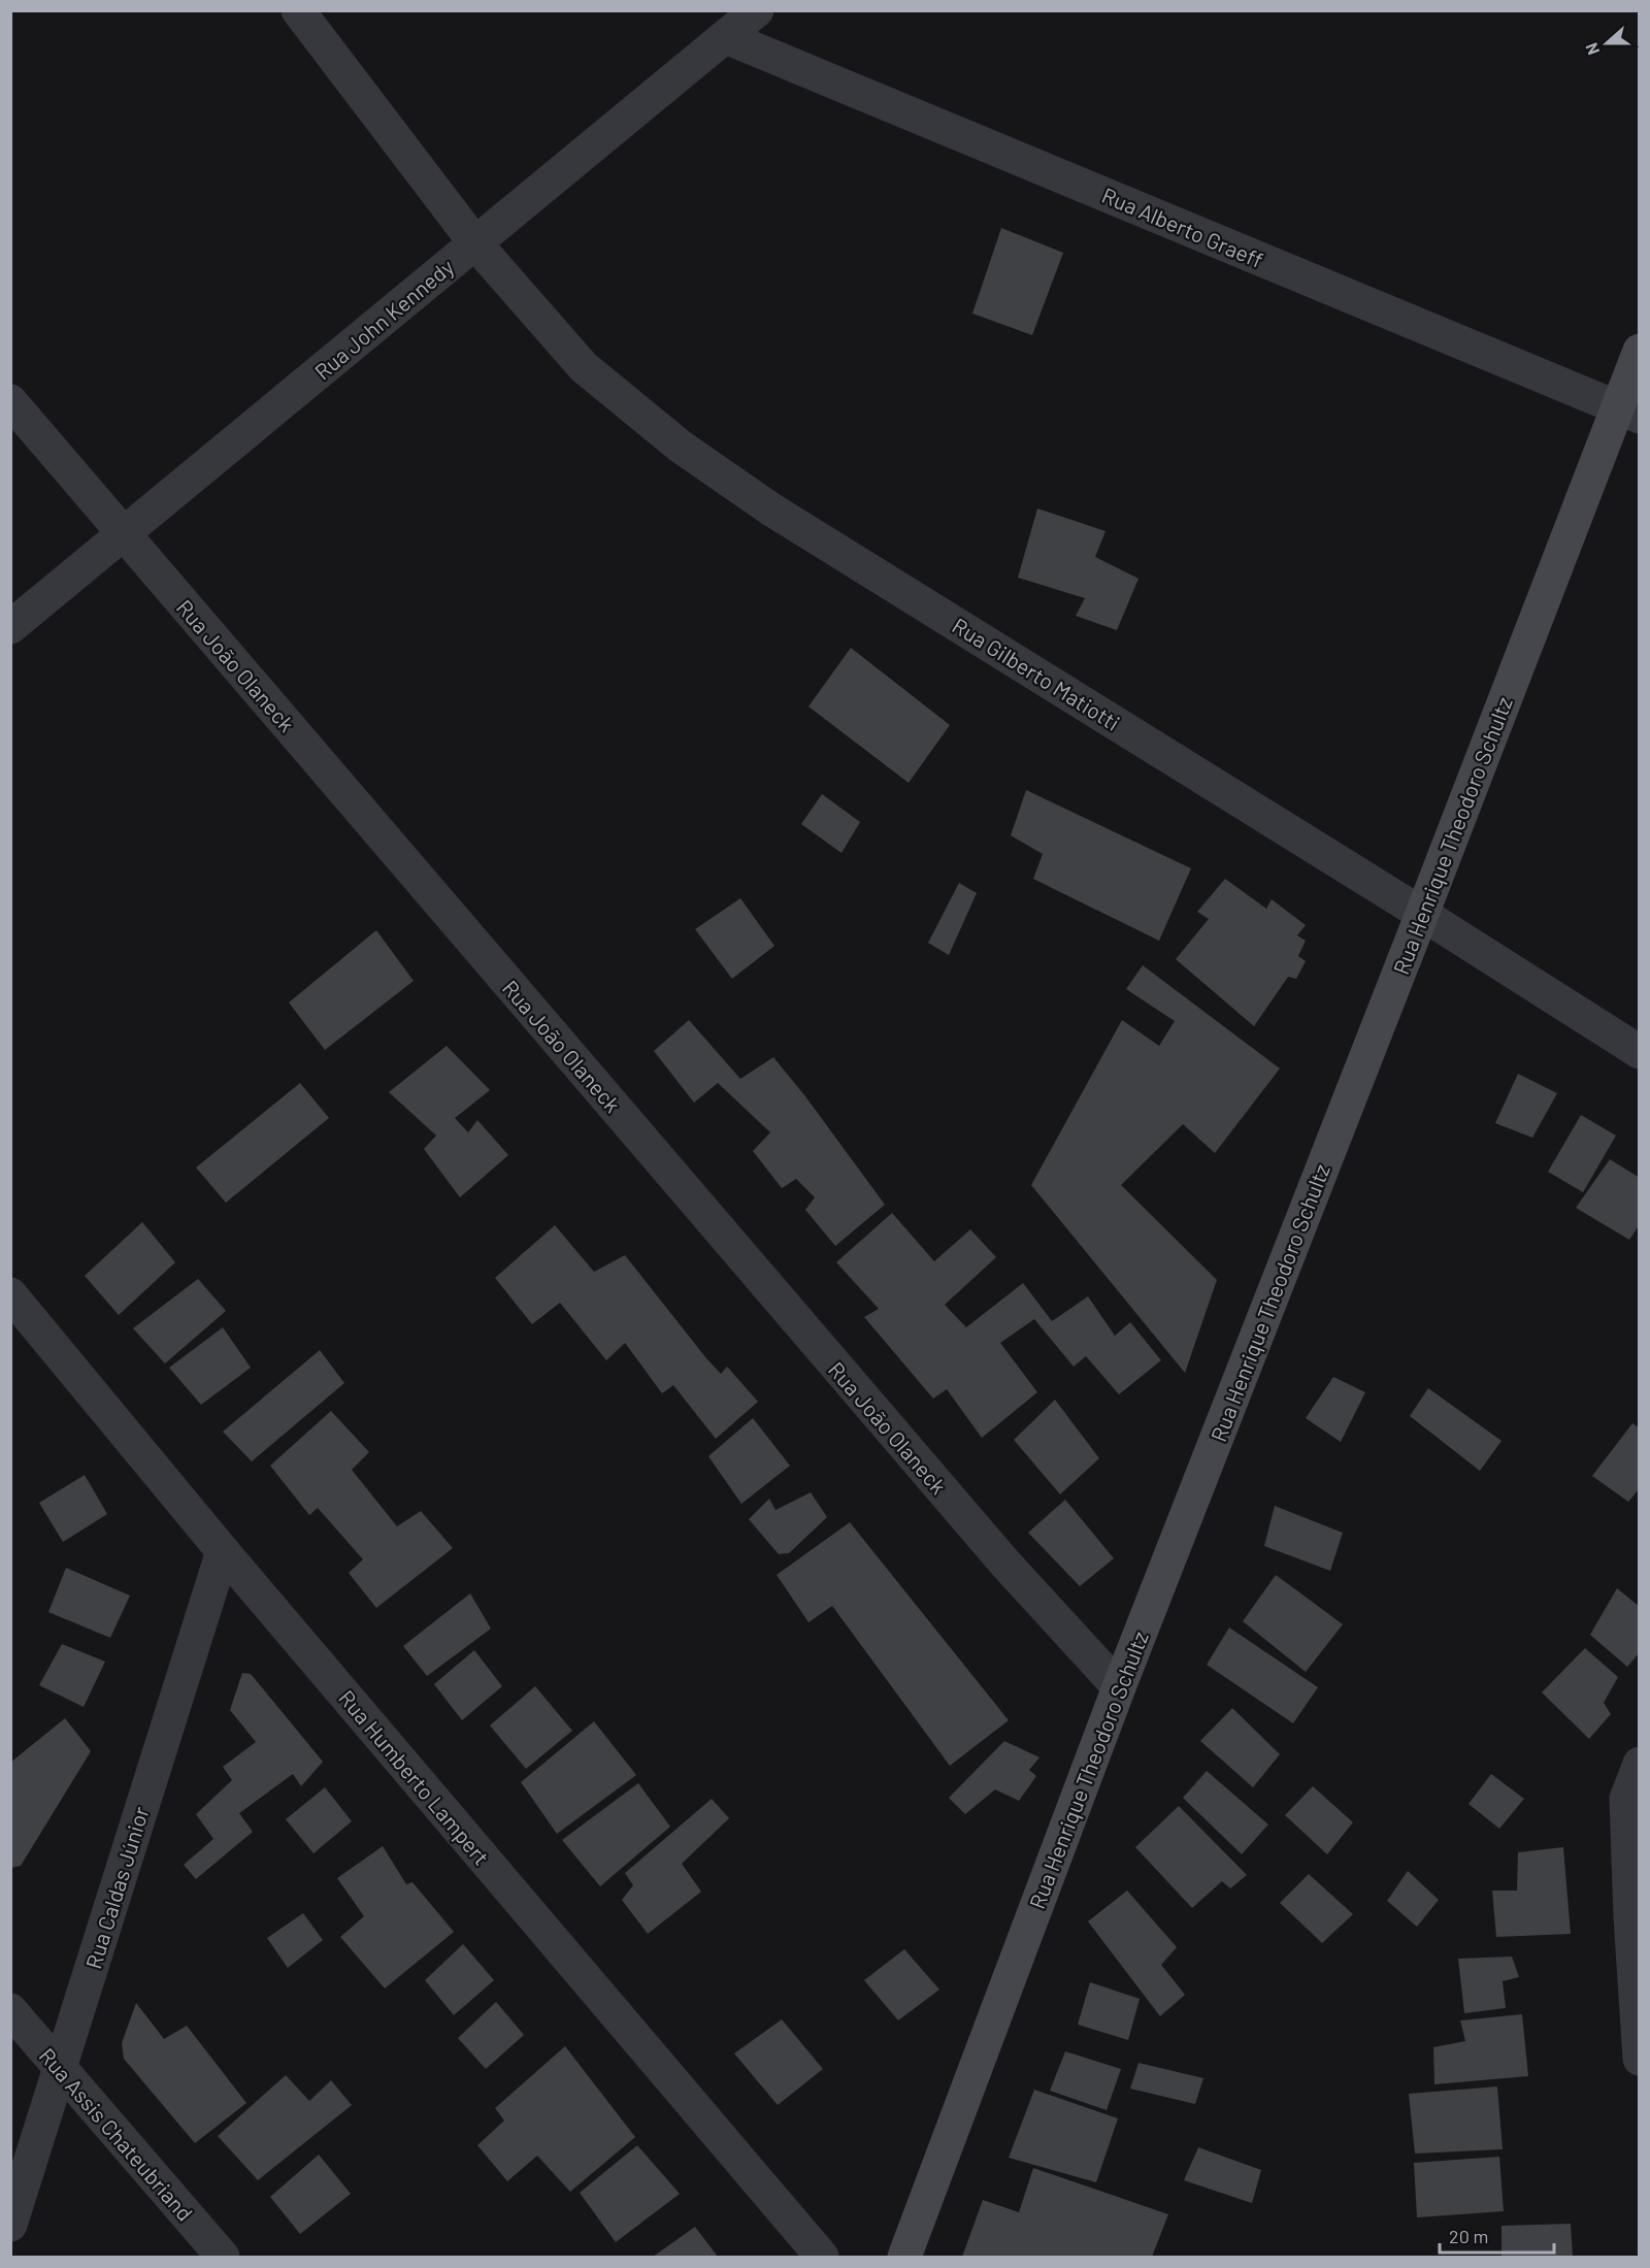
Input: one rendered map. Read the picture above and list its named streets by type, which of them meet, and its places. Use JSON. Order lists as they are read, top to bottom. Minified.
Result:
{"streets":{"street":["Rua Alberto Graeff","Rua John Kennedy","Rua João Olaneck","Rua Gilberto Matiotti","Rua Henrique Theodoro Schultz","Rua Humberto Lampert","Rua Caldas Júnior","Rua Assis Chateubriand"]},"crossings":[["Rua Alberto Graeff","Rua John Kennedy"],["Rua Alberto Graeff","Rua Henrique Theodoro Schultz"],["Rua John Kennedy","Rua João Olaneck"],["Rua John Kennedy","Rua Gilberto Matiotti"],["Rua João Olaneck","Rua Henrique Theodoro Schultz"],["Rua Gilberto Matiotti","Rua Henrique Theodoro Schultz"],["Rua Humberto Lampert","Rua Caldas Júnior"],["Rua Caldas Júnior","Rua Assis Chateubriand"]],"scale_bar":"20 m","north":"left"}
